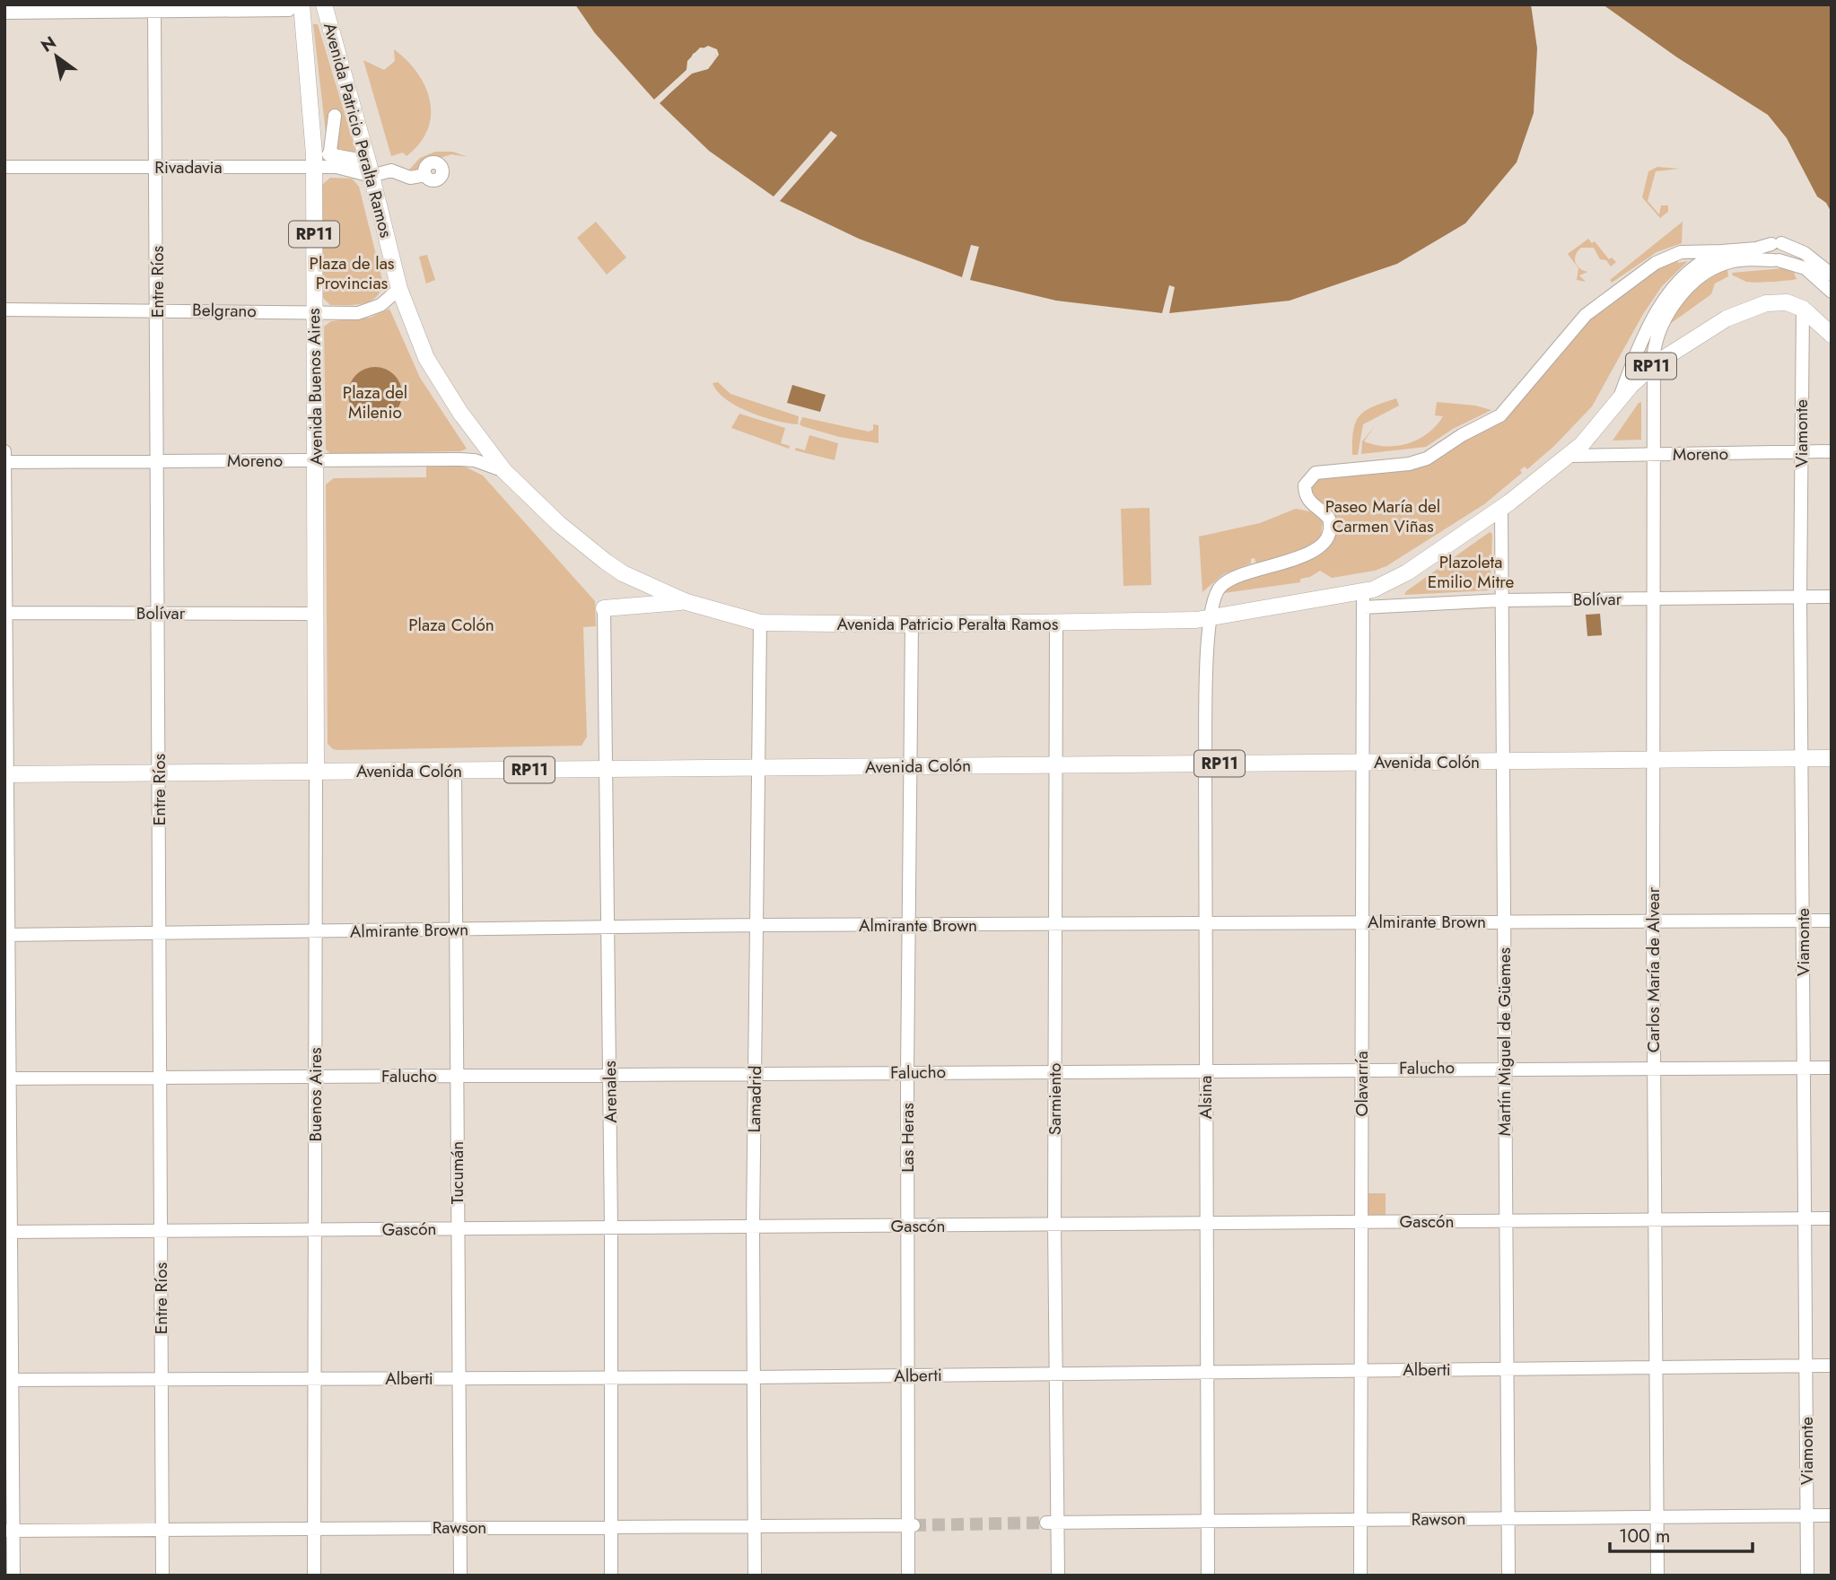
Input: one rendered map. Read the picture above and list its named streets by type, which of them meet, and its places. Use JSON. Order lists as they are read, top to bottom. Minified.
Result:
{"streets":{"main road":["Avenida Patricio Peralta Ramos","RP11","Avenida Buenos Aires","Avenida Colón","Buenos Aires"],"street":["Rivadavia","Entre Ríos","Belgrano","Viamonte","Moreno","Bolívar","Almirante Brown","Carlos María de Alvear","Martín Miguel de Güemes","Falucho","Olavarría","Arenales","Alsina","Lamadrid","Sarmiento","Las Heras","Tucumán","Gascón","Alberti","Rawson"]},"crossings":[["Avenida Patricio Peralta Ramos","Rivadavia"],["Avenida Patricio Peralta Ramos","RP11"],["Avenida Patricio Peralta Ramos","Belgrano"],["Avenida Patricio Peralta Ramos","Viamonte"],["Avenida Patricio Peralta Ramos","Moreno"],["Avenida Patricio Peralta Ramos","Bolívar"],["Avenida Patricio Peralta Ramos","Carlos María de Alvear"],["Avenida Patricio Peralta Ramos","Martín Miguel de Güemes"],["Avenida Patricio Peralta Ramos","Olavarría"],["Avenida Patricio Peralta Ramos","Alsina"],["Avenida Patricio Peralta Ramos","Lamadrid"],["Avenida Patricio Peralta Ramos","Sarmiento"],["Avenida Patricio Peralta Ramos","Las Heras"],["Rivadavia","Entre Ríos"],["Rivadavia","Avenida Buenos Aires"],["RP11","Arenales"],["Entre Ríos","Belgrano"],["Entre Ríos","Moreno"],["Entre Ríos","Bolívar"],["Entre Ríos","Avenida Colón"],["Entre Ríos","Almirante Brown"],["Entre Ríos","Falucho"],["Entre Ríos","Gascón"],["Entre Ríos","Alberti"],["Entre Ríos","Rawson"],["Belgrano","Avenida Buenos Aires"],["Avenida Buenos Aires","Moreno"],["Avenida Buenos Aires","Bolívar"],["Avenida Buenos Aires","Buenos Aires"],["Viamonte","Moreno"],["Viamonte","Bolívar"],["Viamonte","Avenida Colón"],["Viamonte","Almirante Brown"],["Viamonte","Falucho"],["Viamonte","Gascón"],["Viamonte","Alberti"],["Viamonte","Rawson"],["Moreno","Carlos María de Alvear"],["Bolívar","Carlos María de Alvear"],["Bolívar","Martín Miguel de Güemes"],["Bolívar","Olavarría"],["Bolívar","Buenos Aires"],["Avenida Colón","Carlos María de Alvear"],["Avenida Colón","Martín Miguel de Güemes"],["Avenida Colón","Olavarría"],["Avenida Colón","Arenales"],["Avenida Colón","Buenos Aires"],["Avenida Colón","Alsina"],["Avenida Colón","Lamadrid"],["Avenida Colón","Sarmiento"],["Avenida Colón","Las Heras"],["Avenida Colón","Tucumán"],["Almirante Brown","Carlos María de Alvear"],["Almirante Brown","Martín Miguel de Güemes"],["Almirante Brown","Olavarría"],["Almirante Brown","Arenales"],["Almirante Brown","Buenos Aires"],["Almirante Brown","Alsina"],["Almirante Brown","Lamadrid"],["Almirante Brown","Sarmiento"],["Almirante Brown","Las Heras"],["Almirante Brown","Tucumán"],["Carlos María de Alvear","Falucho"],["Carlos María de Alvear","Gascón"],["Carlos María de Alvear","Alberti"],["Carlos María de Alvear","Rawson"],["Martín Miguel de Güemes","Falucho"],["Martín Miguel de Güemes","Gascón"],["Martín Miguel de Güemes","Alberti"],["Martín Miguel de Güemes","Rawson"],["Falucho","Olavarría"],["Falucho","Arenales"],["Falucho","Buenos Aires"],["Falucho","Alsina"],["Falucho","Lamadrid"],["Falucho","Sarmiento"],["Falucho","Las Heras"],["Falucho","Tucumán"],["Olavarría","Gascón"],["Olavarría","Alberti"],["Olavarría","Rawson"],["Arenales","Gascón"],["Arenales","Alberti"],["Arenales","Rawson"],["Buenos Aires","Gascón"],["Buenos Aires","Alberti"],["Buenos Aires","Rawson"],["Alsina","Gascón"],["Alsina","Alberti"],["Alsina","Rawson"],["Lamadrid","Gascón"],["Lamadrid","Alberti"],["Lamadrid","Rawson"],["Sarmiento","Gascón"],["Sarmiento","Alberti"],["Sarmiento","Rawson"],["Las Heras","Gascón"],["Las Heras","Alberti"],["Las Heras","Rawson"],["Tucumán","Gascón"],["Tucumán","Alberti"],["Tucumán","Rawson"]],"parks":["Plaza de las Provincias","Plaza del Milenio","Paseo María del Carmen Viñas","Plazoleta Emilio Mitre","Plaza Colón"],"scale_bar":"100 m","north":"top left"}
